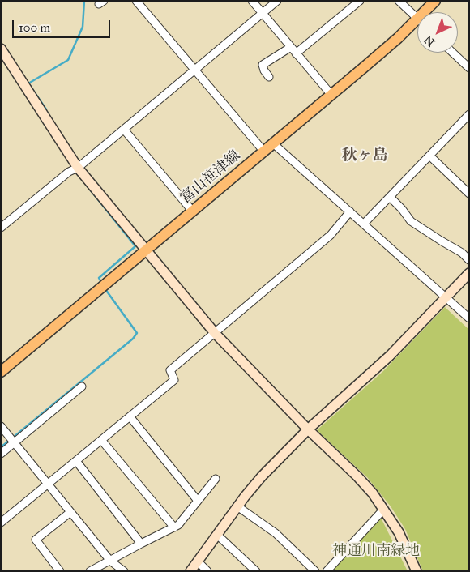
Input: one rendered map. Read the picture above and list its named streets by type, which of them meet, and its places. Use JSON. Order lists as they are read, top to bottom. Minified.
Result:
{"streets":{"main road":["富山笹津線"]},"districts":["秋ヶ島"],"parks":["神通川南緑地"],"scale_bar":"100 m","north":"bottom left"}
